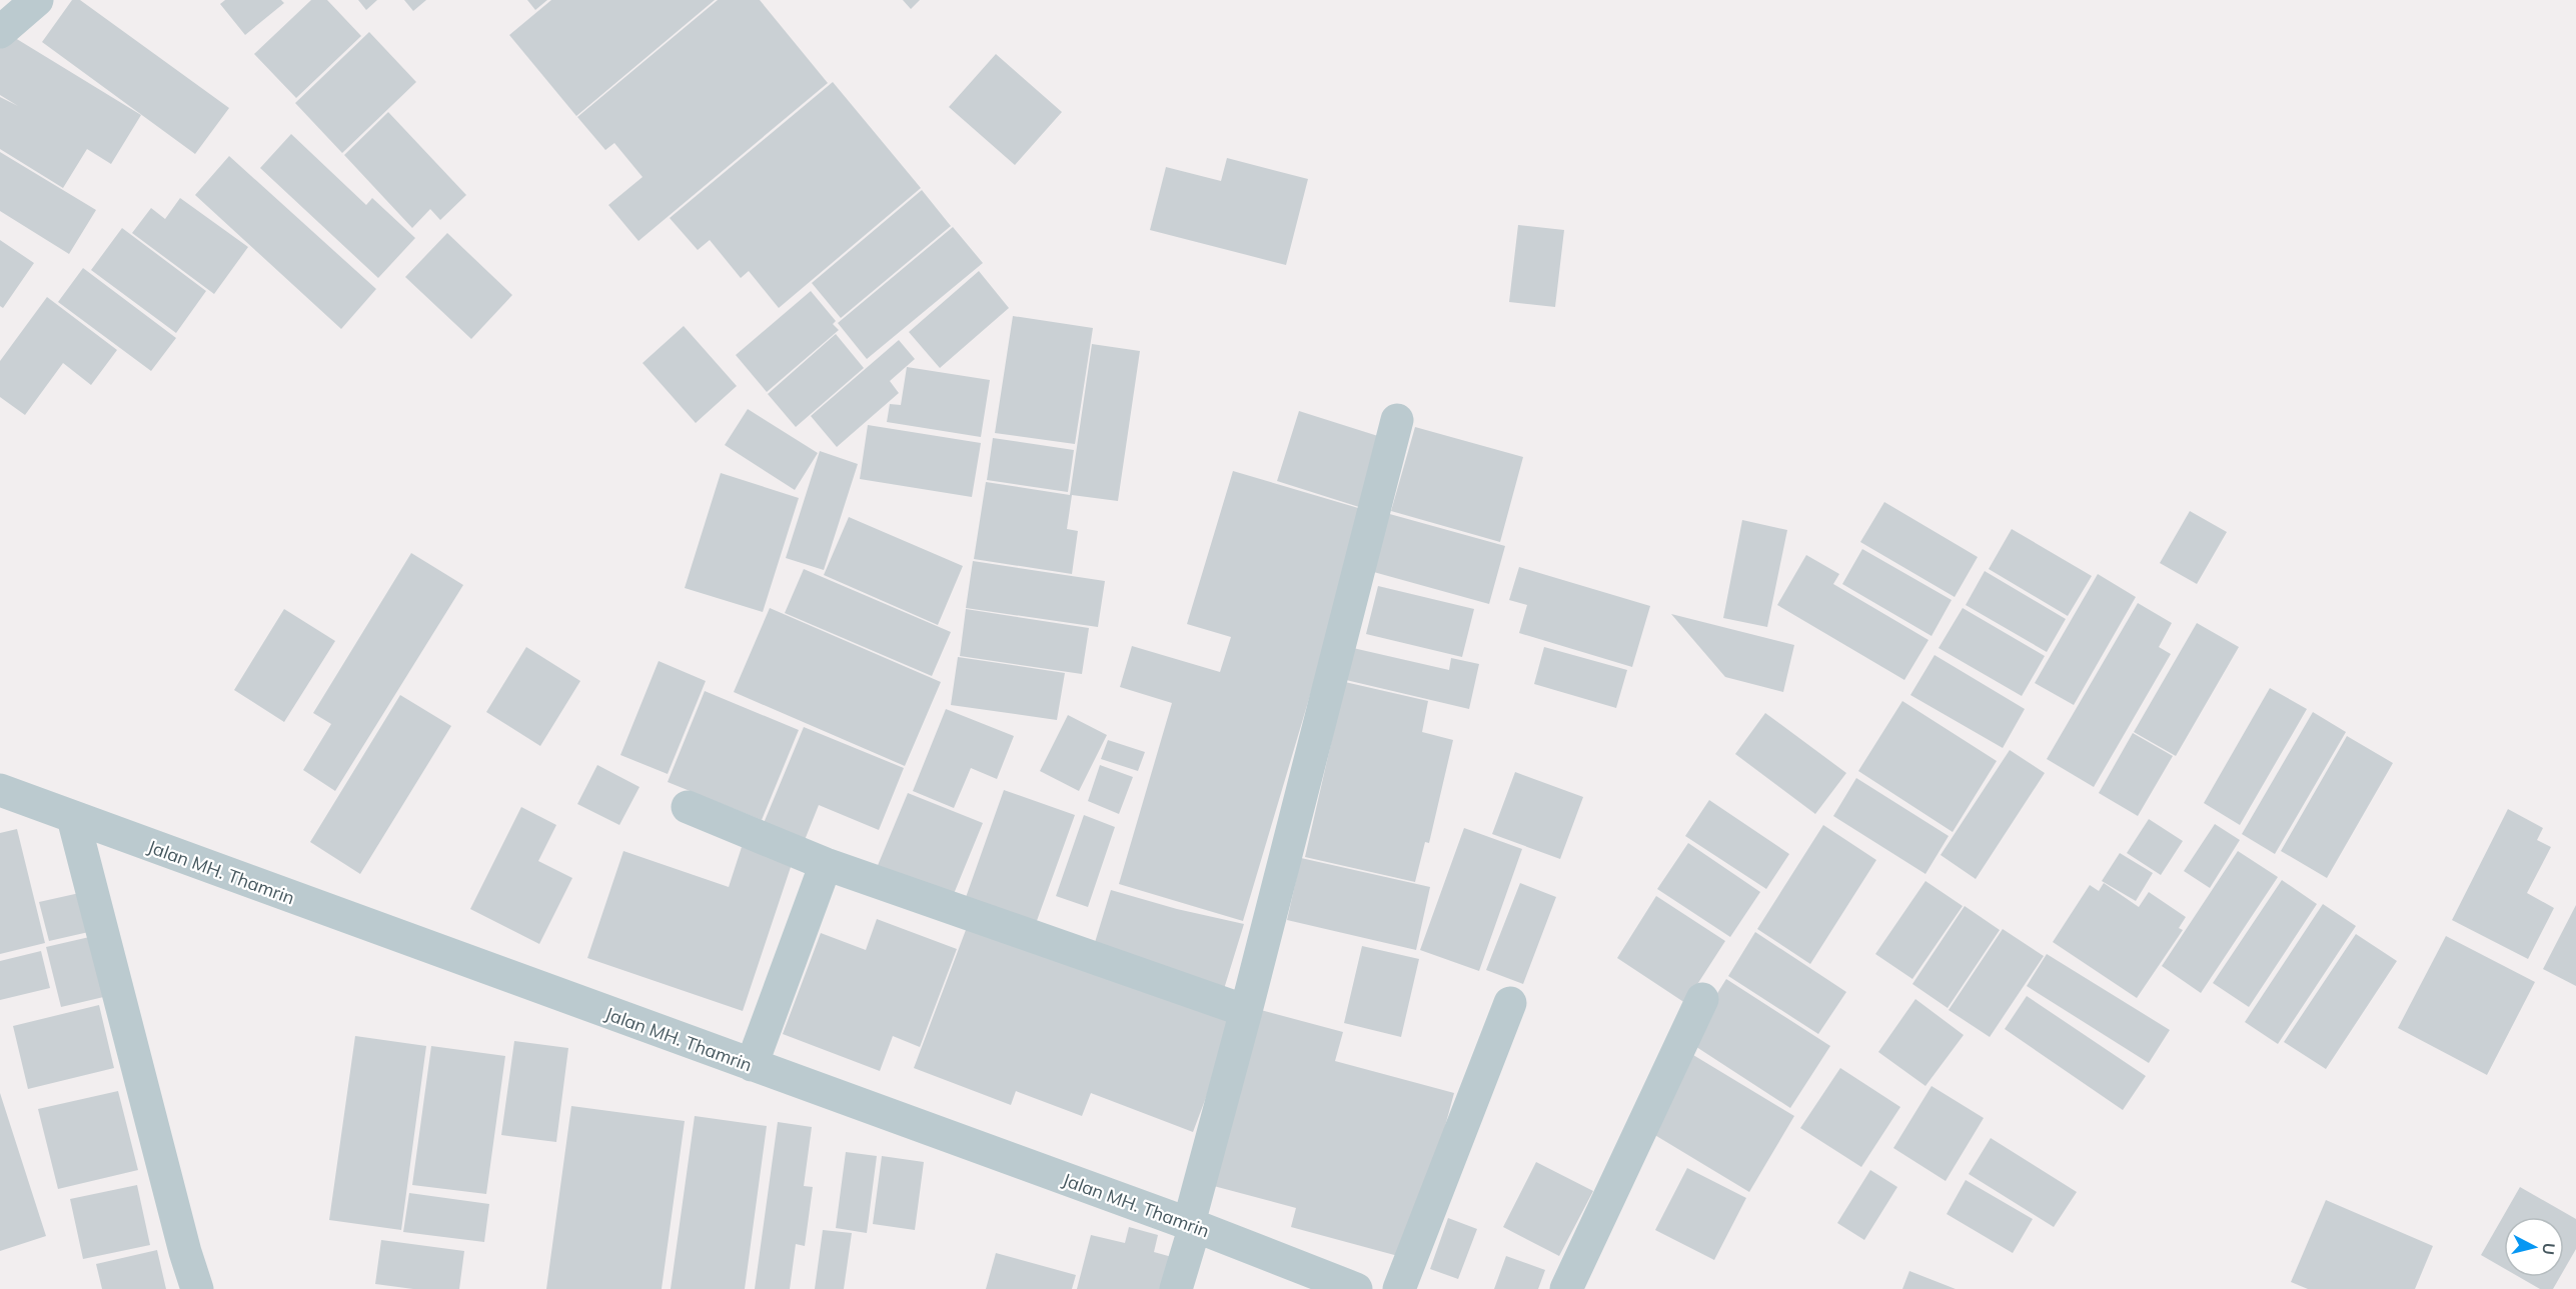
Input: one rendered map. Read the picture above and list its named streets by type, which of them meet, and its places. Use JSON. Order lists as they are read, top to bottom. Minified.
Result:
{"streets":{"street":["Jalan MH. Thamrin"]},"north":"right"}
